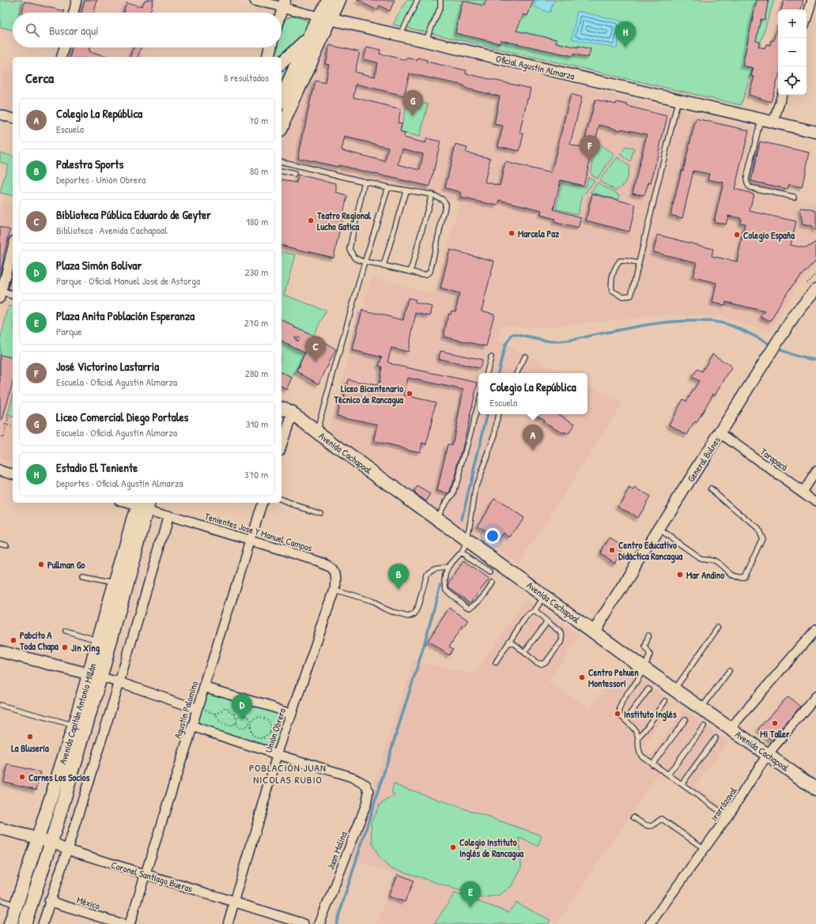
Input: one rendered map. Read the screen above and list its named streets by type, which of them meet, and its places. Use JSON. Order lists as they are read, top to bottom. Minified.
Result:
{"streets":{"main road":["Avenida Cachapoal","Avenida Capitán Antonio Millán"],"street":["Oficial Agustín Almarza","General Bulnes","Tarapacá","Tenientes Jose Y Manuel Campos","Agustín Palomino","Unión Obrera","Irarrázaval","Juan Molina","Coronel Santiago Bueras","México"]},"crossings":[["Avenida Cachapoal","General Bulnes"],["Avenida Cachapoal","Irarrázaval"],["General Bulnes","Tarapacá"],["Tenientes Jose Y Manuel Campos","Agustín Palomino"],["Tenientes Jose Y Manuel Campos","Avenida Capitán Antonio Millán"],["Tenientes Jose Y Manuel Campos","Unión Obrera"],["Agustín Palomino","Coronel Santiago Bueras"],["Avenida Capitán Antonio Millán","Coronel Santiago Bueras"],["Unión Obrera","Juan Molina"],["Unión Obrera","Coronel Santiago Bueras"]],"districts":["POBLACIÓN JUAN NICOLAS RUBIO"],"places":["Teatro Regional Lucho Gatica","Marcela Paz","Colegio España","Liceo Bicentenario Técnico de Rancagua","Centro Educativo Didáctica Rancagua","Pullman Go","Mar Andino","Pabcito A Toda Chapa","Jin Xing","Centro Pehuen Montessori","Instituto Inglés","Mi Taller","La Blusería","Carnes Los Socios","Colegio Instituto Inglés de Rancagua"],"house_numbers":["90"],"page":{"map_buttons":["+","−"],"search":"Buscar aquí","pins":["H","G","F","C","A","B","D","E"],"heading":["Cerca","8 resultados"],"list":[{"mark":"A","name":"Colegio La República","note":"Escuela","value":"70 m"},{"mark":"B","name":"Palestra Sports","note":"Deportes · Unión Obrera","value":"80 m"},{"mark":"C","name":"Biblioteca Pública Eduardo de Geyter","note":"Biblioteca · Avenida Cachapoal","value":"180 m"},{"mark":"D","name":"Plaza Simón Bolivar","note":"Parque · Oficial Manuel José de Astorga","value":"230 m"},{"mark":"E","name":"Plaza Anita Población Esperanza","note":"Parque","value":"270 m"},{"mark":"F","name":"José Victorino Lastarria","note":"Escuela · Oficial Agustín Almarza","value":"280 m"},{"mark":"G","name":"Liceo Comercial Diego Portales","note":"Escuela · Oficial Agustín Almarza","value":"310 m"},{"mark":"H","name":"Estadio El Teniente","note":"Deportes · Oficial Agustín Almarza","value":"370 m"}],"popup":["Colegio La República","Escuela"]}}
